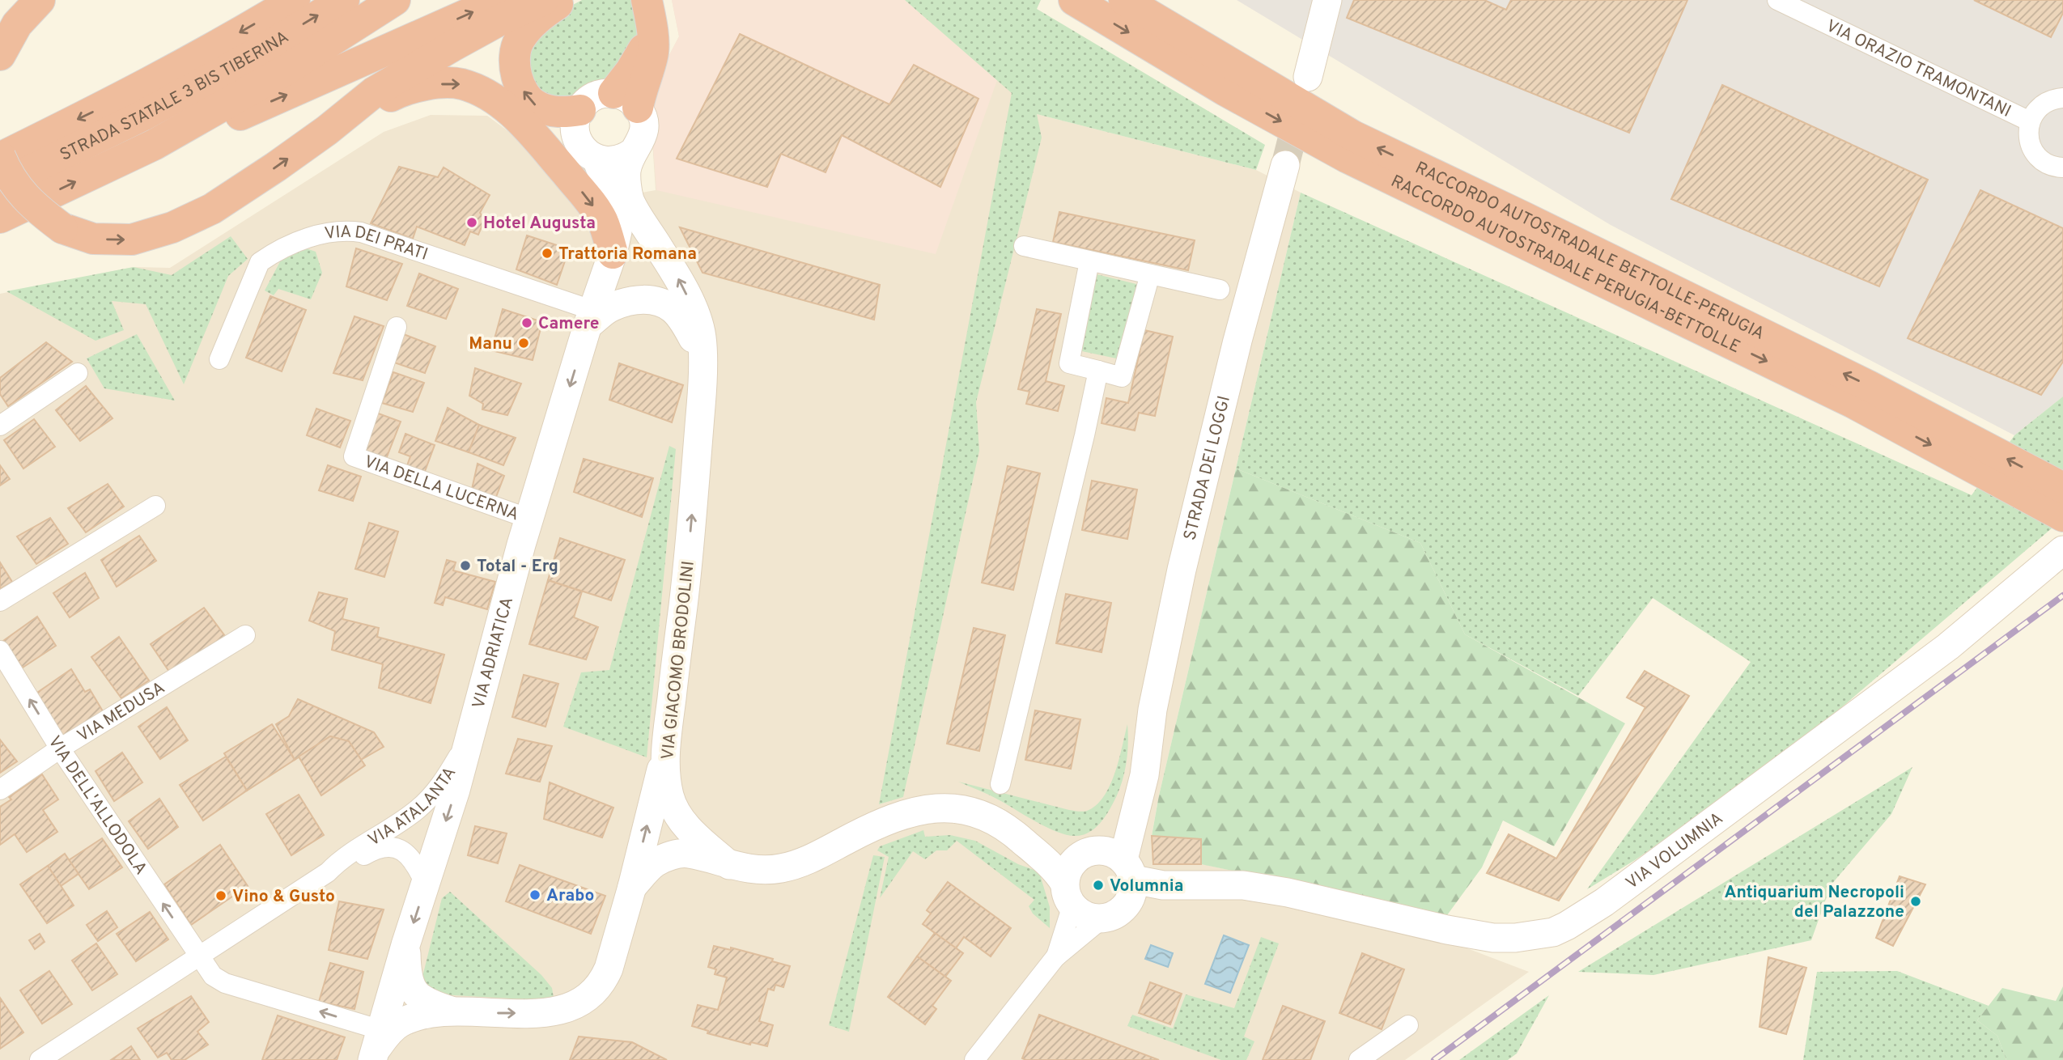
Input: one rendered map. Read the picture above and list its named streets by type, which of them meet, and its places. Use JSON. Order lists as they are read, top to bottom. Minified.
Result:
{"streets":{"highway":["STRADA STATALE 3 BIS TIBERINA","RACCORDO AUTOSTRADALE BETTOLLE-PERUGIA","RACCORDO AUTOSTRADALE PERUGIA-BETTOLLE"],"main road":["STRADA DEI LOGGI","VIA ADRIATICA","VIA GIACOMO BRODOLINI","VIA VOLUMNIA"],"street":["VIA ORAZIO TRAMONTANI","VIA DEI PRATI","VIA DELLA LUCERNA","VIA MEDUSA","VIA ATALANTA","VIA DELL'ALLODOLA"]},"crossings":[["VIA DEI PRATI","VIA ADRIATICA"],["RACCORDO AUTOSTRADALE BETTOLLE-PERUGIA","RACCORDO AUTOSTRADALE PERUGIA-BETTOLLE"],["STRADA DEI LOGGI","VIA VOLUMNIA"],["VIA DELLA LUCERNA","VIA ADRIATICA"],["VIA ADRIATICA","VIA GIACOMO BRODOLINI"],["VIA ADRIATICA","VIA ATALANTA"],["VIA MEDUSA","VIA DELL'ALLODOLA"],["VIA ATALANTA","VIA DELL'ALLODOLA"]],"one_way":["RACCORDO AUTOSTRADALE BETTOLLE-PERUGIA","RACCORDO AUTOSTRADALE PERUGIA-BETTOLLE","VIA ADRIATICA","VIA GIACOMO BRODOLINI","VIA DELL'ALLODOLA"],"places":["Hotel Augusta","Trattoria Romana","Camere","Manu","Total - Erg","Volumnia","Arabo","Vino & Gusto","Antiquarium Necropoli del Palazzone"]}
